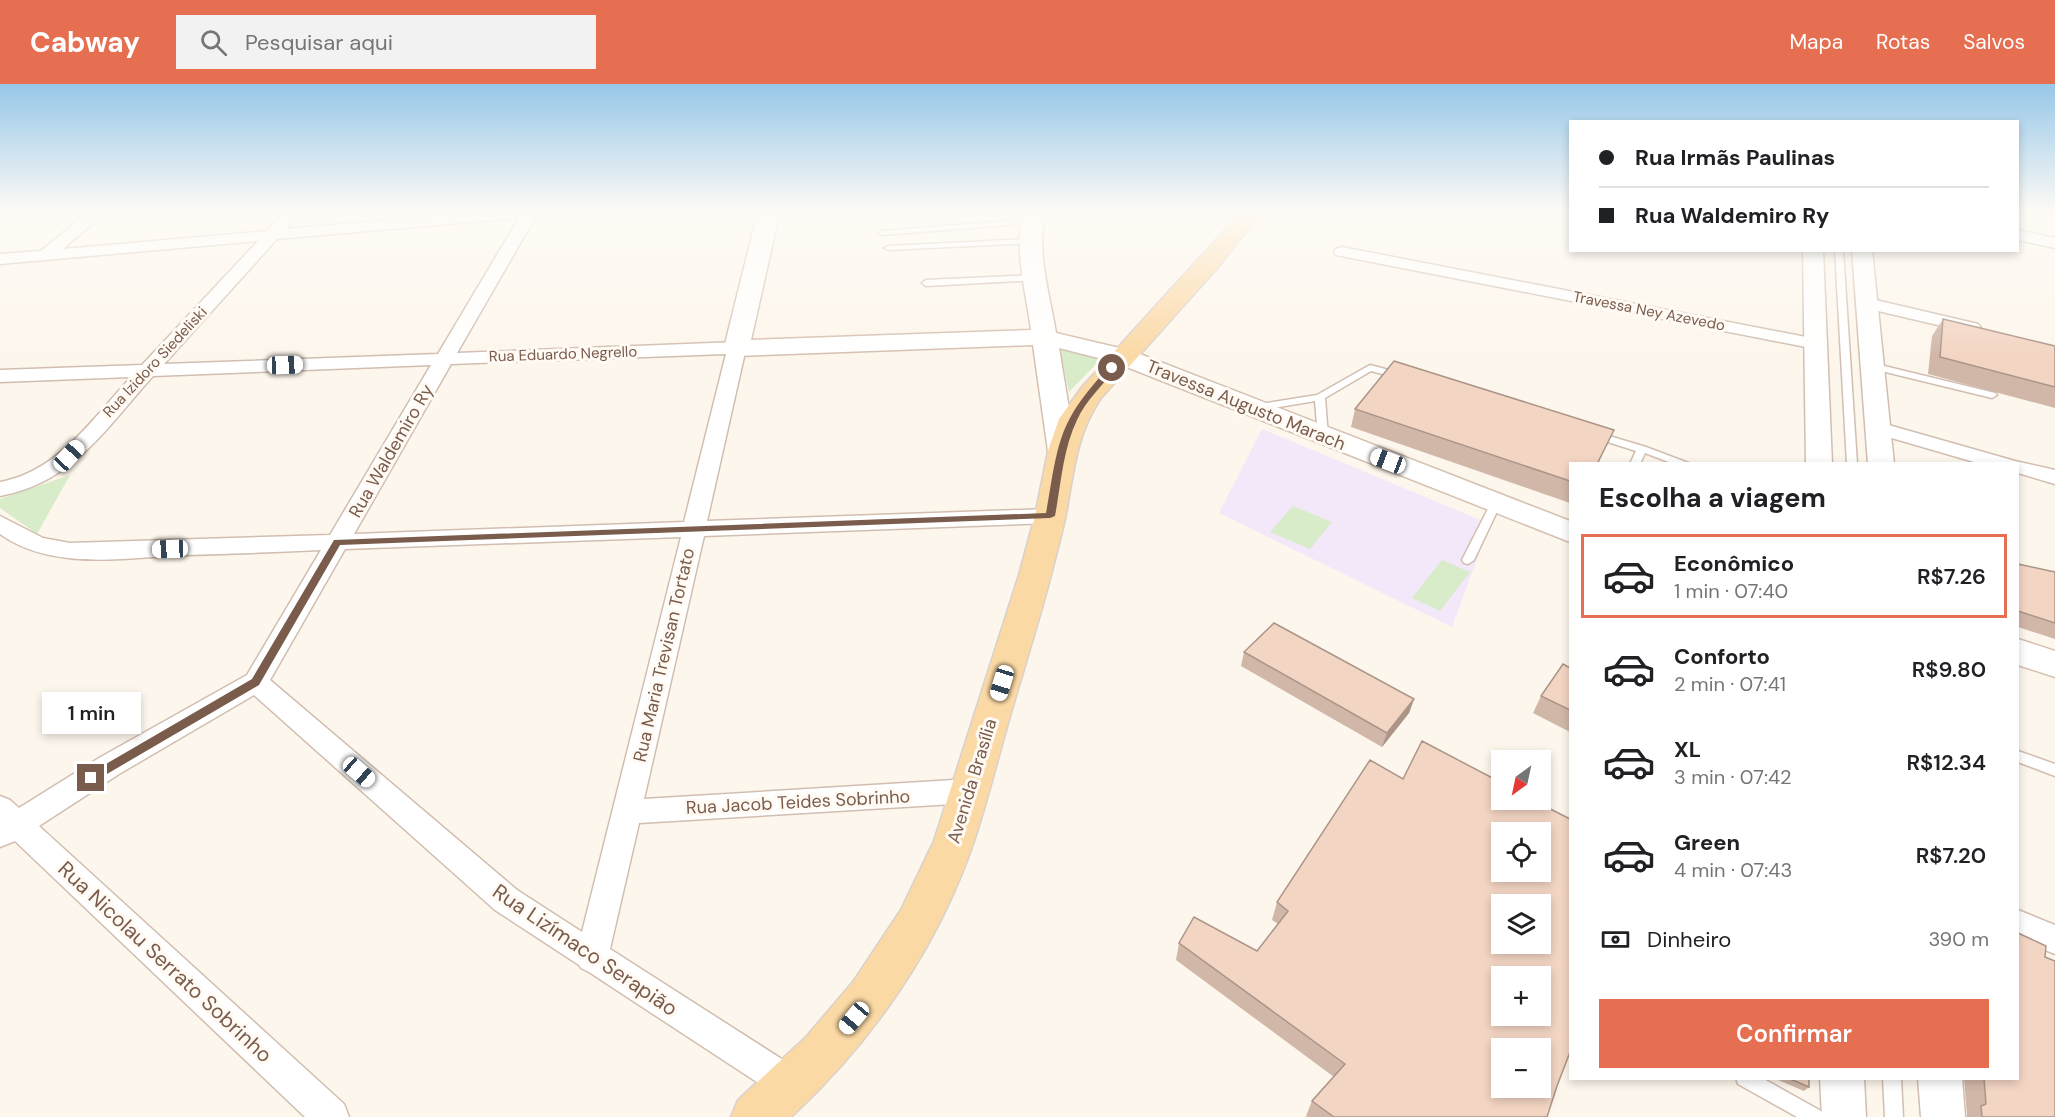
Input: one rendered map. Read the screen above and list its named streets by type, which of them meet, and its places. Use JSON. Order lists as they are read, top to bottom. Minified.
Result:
{"streets":{"main road":["Rua Eduardo Negrello","Travessa Augusto Marach","Rua Maria Trevisan Tortato","Avenida Brasília"],"street":["Travessa Ney Azevedo","Rua Izidoro Siedeliski","Rua Waldemiro Ry","Rua Jacob Teides Sobrinho","Rua Lizímaco Serapião","Rua Nicolau Serrato Sobrinho"]},"crossings":[["Rua Eduardo Negrello","Rua Izidoro Siedeliski"],["Rua Eduardo Negrello","Travessa Augusto Marach"],["Rua Eduardo Negrello","Rua Waldemiro Ry"],["Rua Eduardo Negrello","Rua Maria Trevisan Tortato"],["Rua Eduardo Negrello","Avenida Brasília"],["Rua Waldemiro Ry","Rua Lizímaco Serapião"],["Rua Waldemiro Ry","Rua Nicolau Serrato Sobrinho"],["Rua Maria Trevisan Tortato","Rua Jacob Teides Sobrinho"],["Rua Maria Trevisan Tortato","Rua Lizímaco Serapião"],["Avenida Brasília","Rua Jacob Teides Sobrinho"],["Avenida Brasília","Rua Lizímaco Serapião"]],"north":"bottom left","page":{"header":"Cabway","search":"Pesquisar aqui","nav":["Mapa","Rotas","Salvos"],"banner":["Rua Irmãs Paulinas","Rua Waldemiro Ry"],"heading":"Escolha a viagem","list":[{"name":"Econômico","note":"1 min · 07:40","value":"R$7.26"},{"name":"Conforto","note":"2 min · 07:41","value":"R$9.80"},{"name":"XL","note":"3 min · 07:42","value":"R$12.34"},{"name":"Green","note":"4 min · 07:43","value":"R$7.20"}],"bubble":"1 min","map_buttons":["+","−"],"pay":["Dinheiro","390 m"],"buttons":"Confirmar"}}
